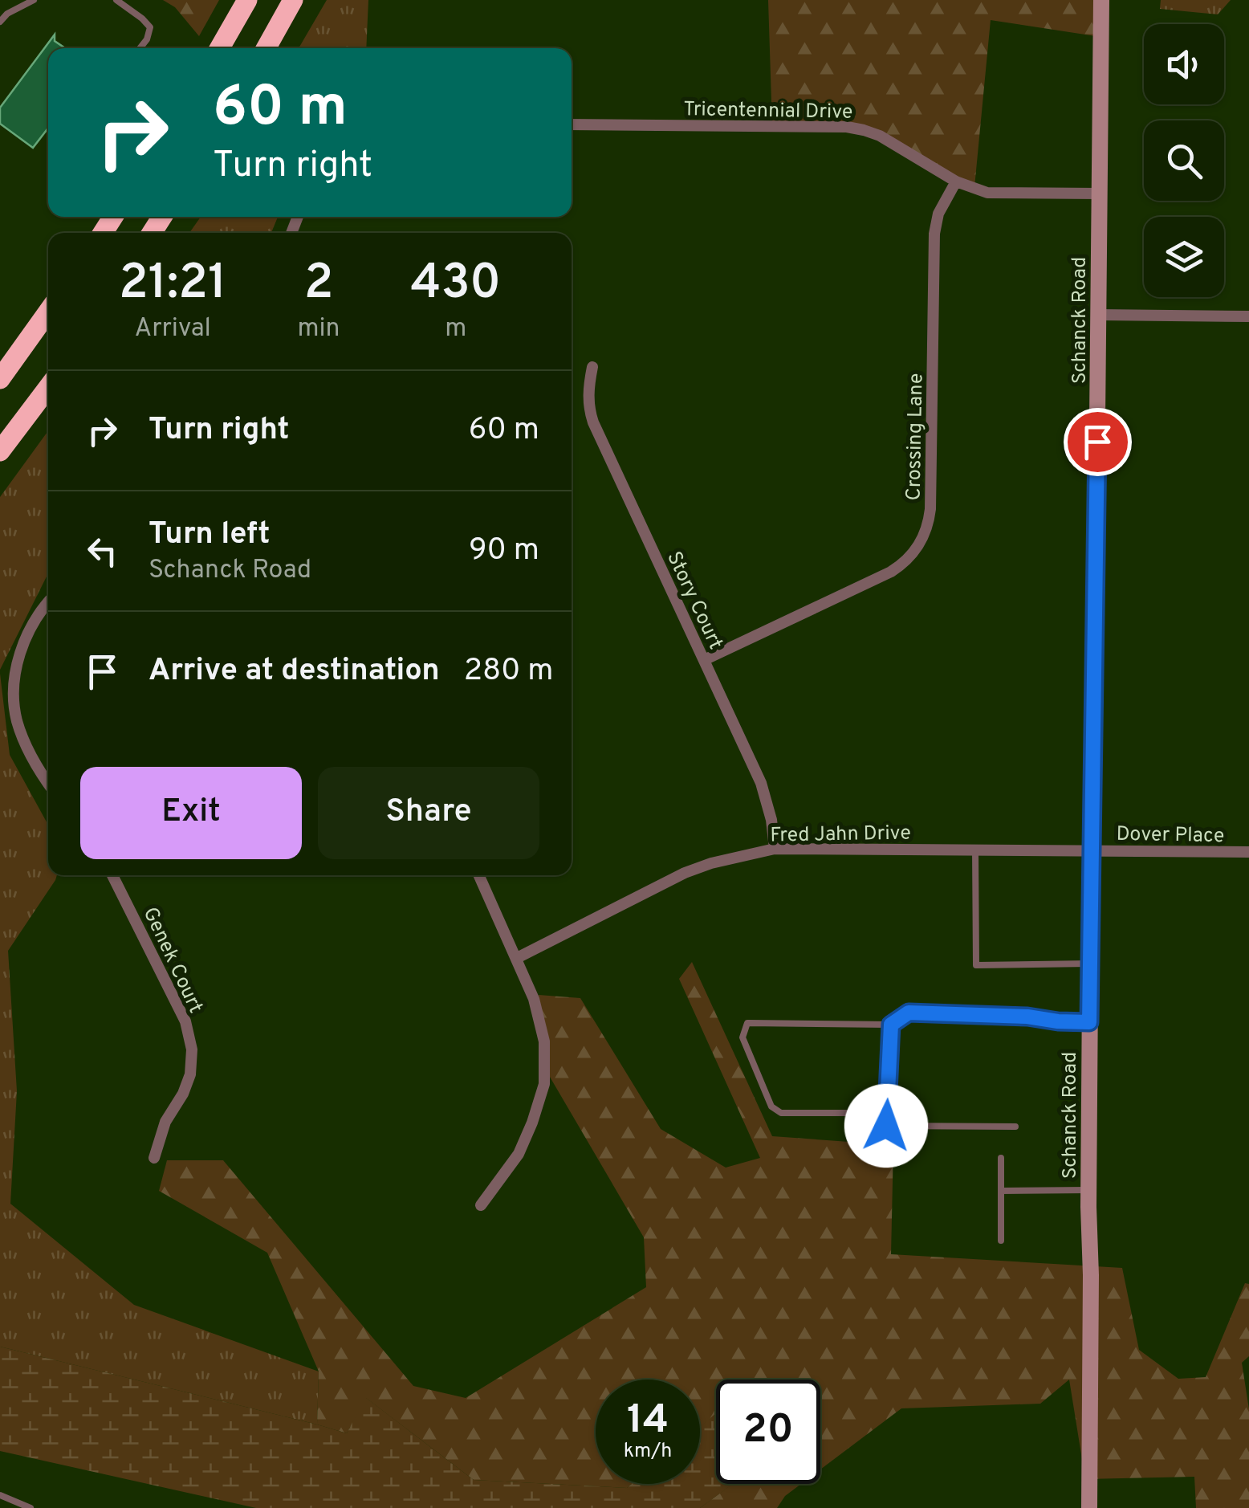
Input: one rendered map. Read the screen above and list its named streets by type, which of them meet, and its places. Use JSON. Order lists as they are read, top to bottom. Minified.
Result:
{"streets":{"street":["Tricentennial Drive","Schanck Road","Crossing Lane","Story Court","Fred Jahn Drive","Dover Place","Genek Court"]},"crossings":[["Tricentennial Drive","Schanck Road"],["Tricentennial Drive","Crossing Lane"],["Schanck Road","Fred Jahn Drive"],["Schanck Road","Dover Place"],["Crossing Lane","Story Court"],["Story Court","Fred Jahn Drive"],["Fred Jahn Drive","Dover Place"]],"page":{"turn":["60 m","Turn right"],"eta":["21:21","Arrival","2","min","430","m"],"list":[{"name":"Turn right","value":"60 m"},{"name":"Turn left","note":"Schanck Road","value":"90 m"},{"name":"Arrive at destination","value":"280 m"}],"buttons":["Exit","Share"],"speed":"14 km/h","limit":"20"}}
